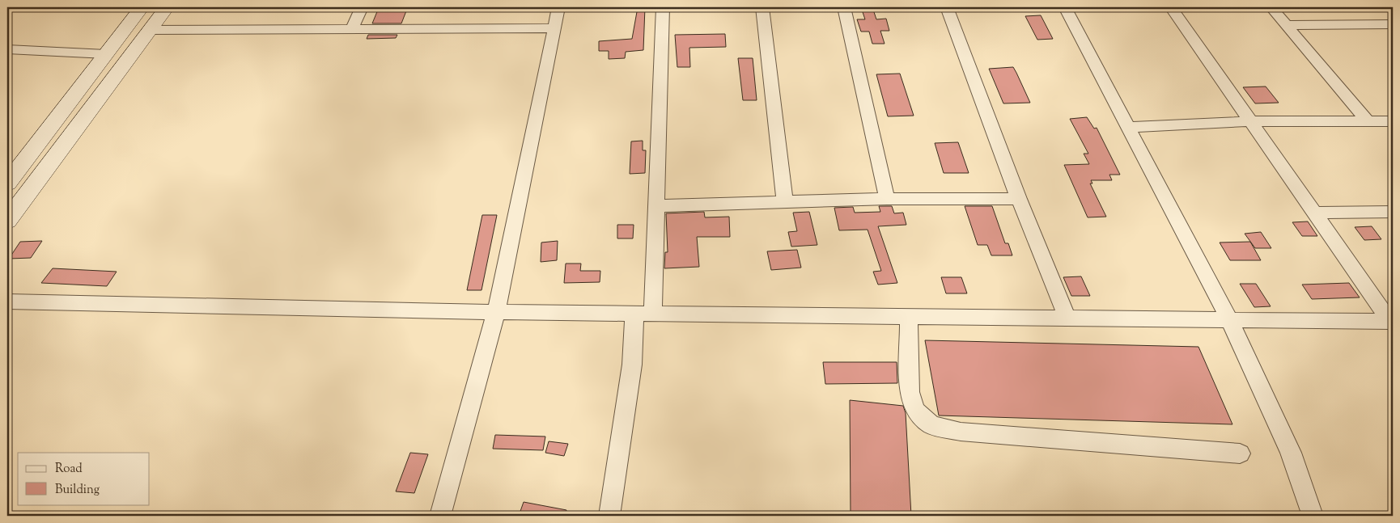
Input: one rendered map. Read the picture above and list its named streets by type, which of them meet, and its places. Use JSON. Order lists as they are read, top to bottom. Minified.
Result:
{"legend":["Road","Building"]}
